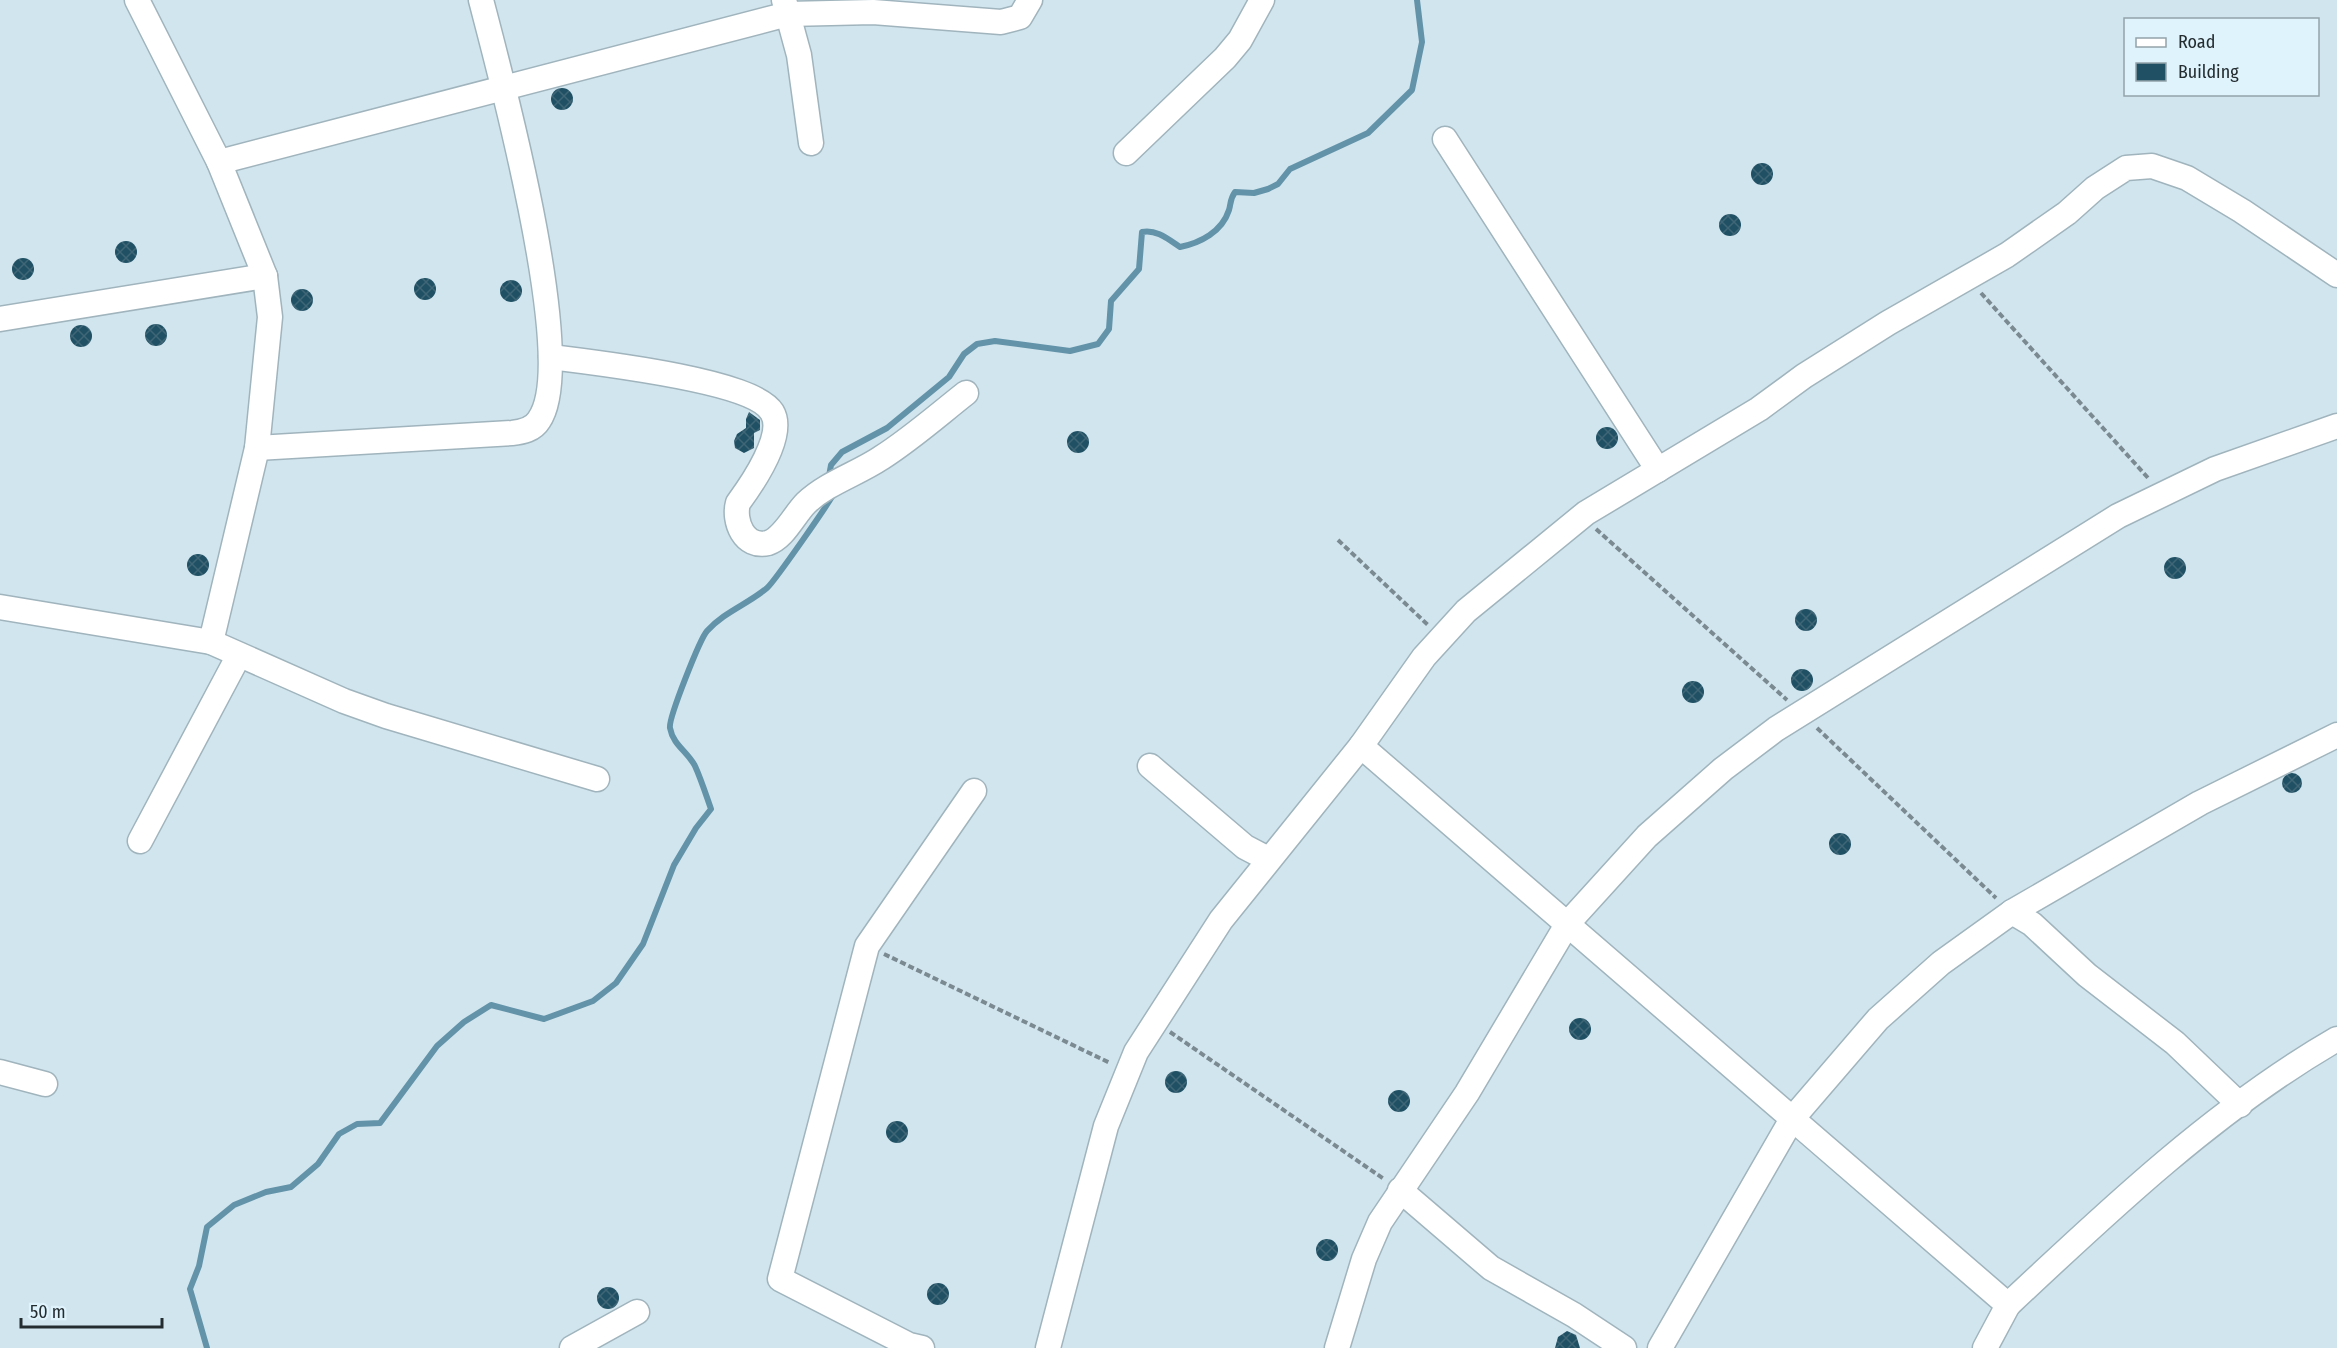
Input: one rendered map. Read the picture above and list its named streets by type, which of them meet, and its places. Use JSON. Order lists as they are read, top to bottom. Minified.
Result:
{"legend":["Road","Building"],"scale_bar":"50 m"}
